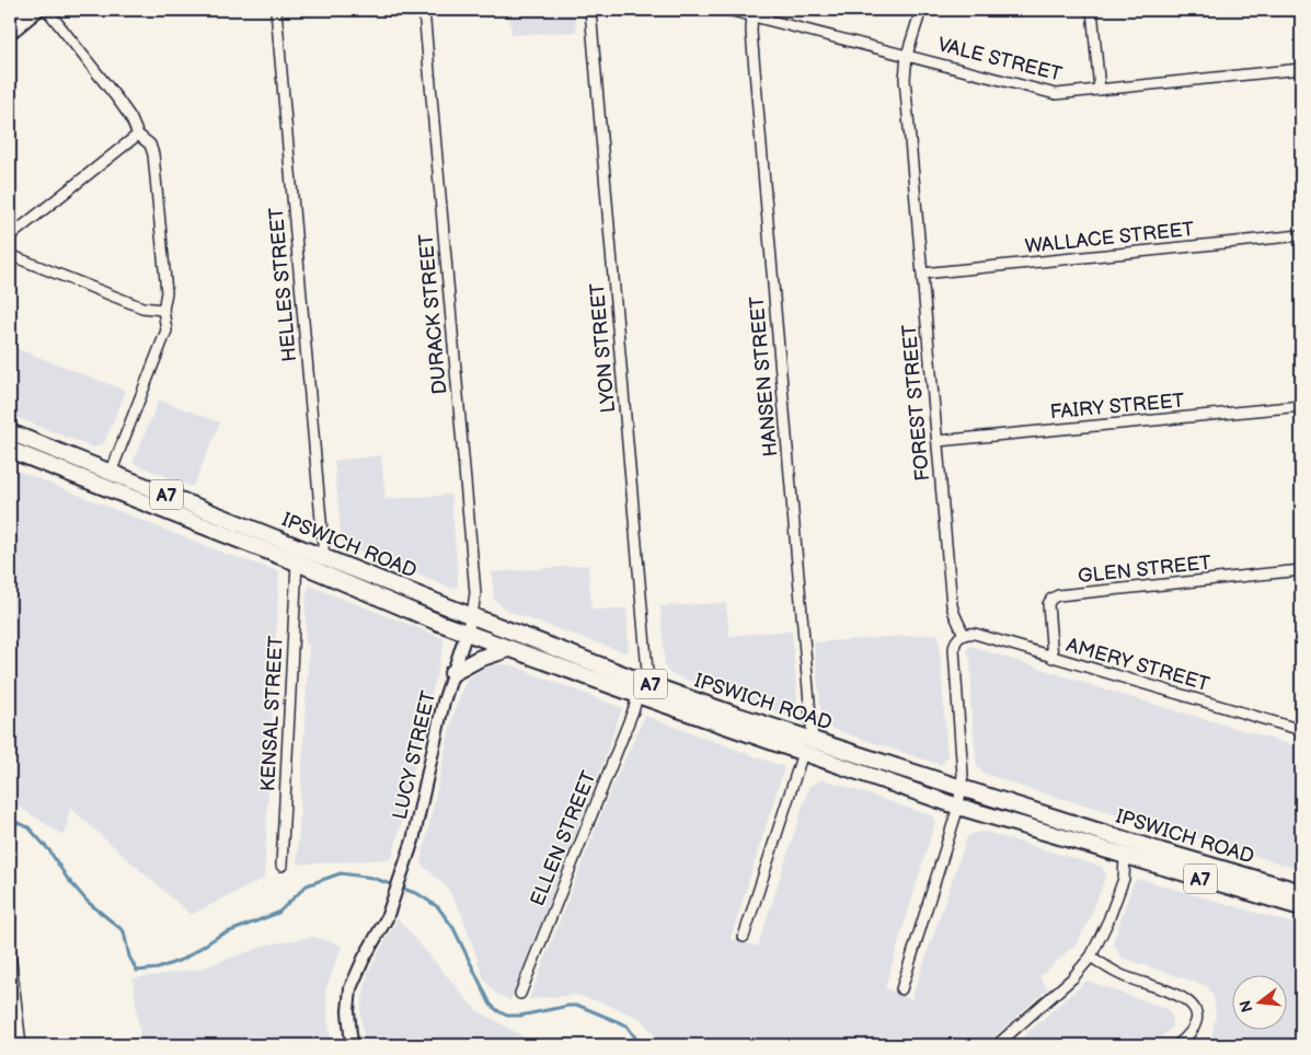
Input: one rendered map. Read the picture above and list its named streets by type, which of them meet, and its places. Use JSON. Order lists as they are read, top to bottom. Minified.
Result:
{"streets":{"highway":["A7","IPSWICH ROAD"],"street":["VALE STREET","WALLACE STREET","HELLES STREET","DURACK STREET","LYON STREET","HANSEN STREET","FOREST STREET","FAIRY STREET","GLEN STREET","AMERY STREET","KENSAL STREET","LUCY STREET","ELLEN STREET"]},"crossings":[["VALE STREET","HANSEN STREET"],["VALE STREET","FOREST STREET"],["WALLACE STREET","FOREST STREET"],["HELLES STREET","IPSWICH ROAD"],["DURACK STREET","IPSWICH ROAD"],["DURACK STREET","LUCY STREET"],["LYON STREET","IPSWICH ROAD"],["HANSEN STREET","IPSWICH ROAD"],["FOREST STREET","FAIRY STREET"],["FOREST STREET","AMERY STREET"],["IPSWICH ROAD","KENSAL STREET"],["IPSWICH ROAD","LUCY STREET"],["IPSWICH ROAD","ELLEN STREET"],["GLEN STREET","AMERY STREET"]],"north":"left"}
